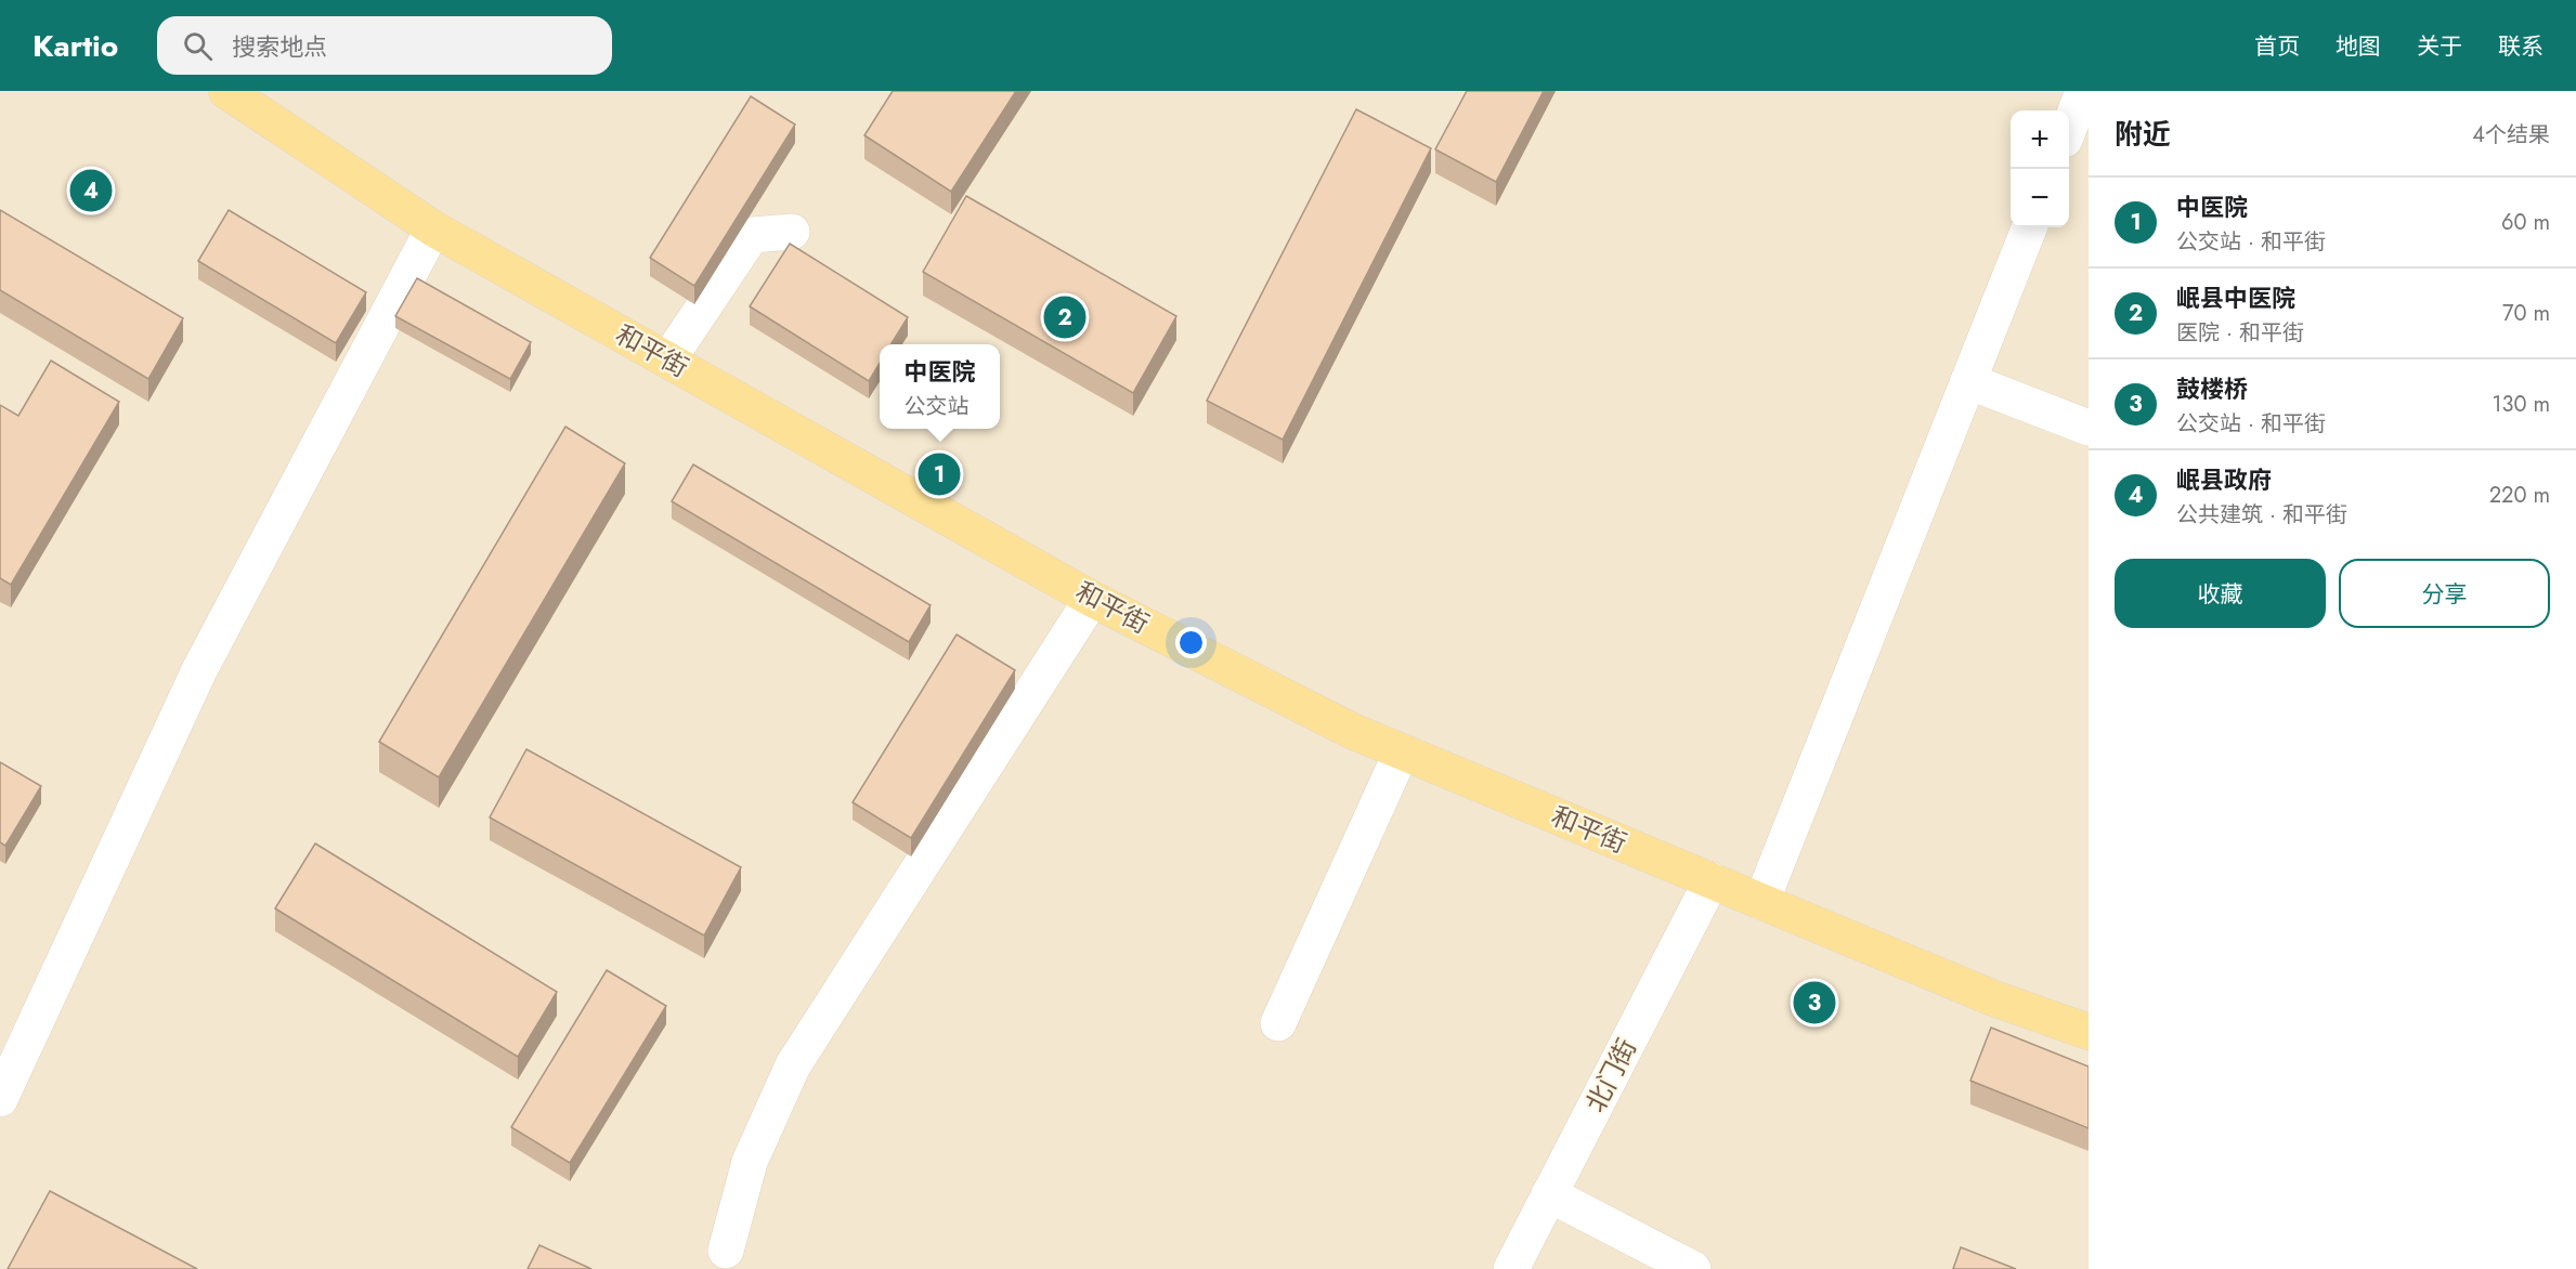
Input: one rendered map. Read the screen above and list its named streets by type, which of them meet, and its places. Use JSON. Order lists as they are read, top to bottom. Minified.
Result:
{"streets":{"main road":["和平街"],"street":["北门街"]},"crossings":[["和平街","北门街"]],"page":{"header":"Kartio","search":"搜索地点","nav":["首页","地图","关于","联系"],"heading":["附近","4个结果"],"map_buttons":["+","−"],"pins":["4","2","1","3"],"list":[{"mark":"1","name":"中医院","note":"公交站 · 和平街","value":"60 m"},{"mark":"2","name":"岷县中医院","note":"医院 · 和平街","value":"70 m"},{"mark":"3","name":"鼓楼桥","note":"公交站 · 和平街","value":"130 m"},{"mark":"4","name":"岷县政府","note":"公共建筑 · 和平街","value":"220 m"}],"popup":["中医院","公交站"],"buttons":["收藏","分享"]}}
